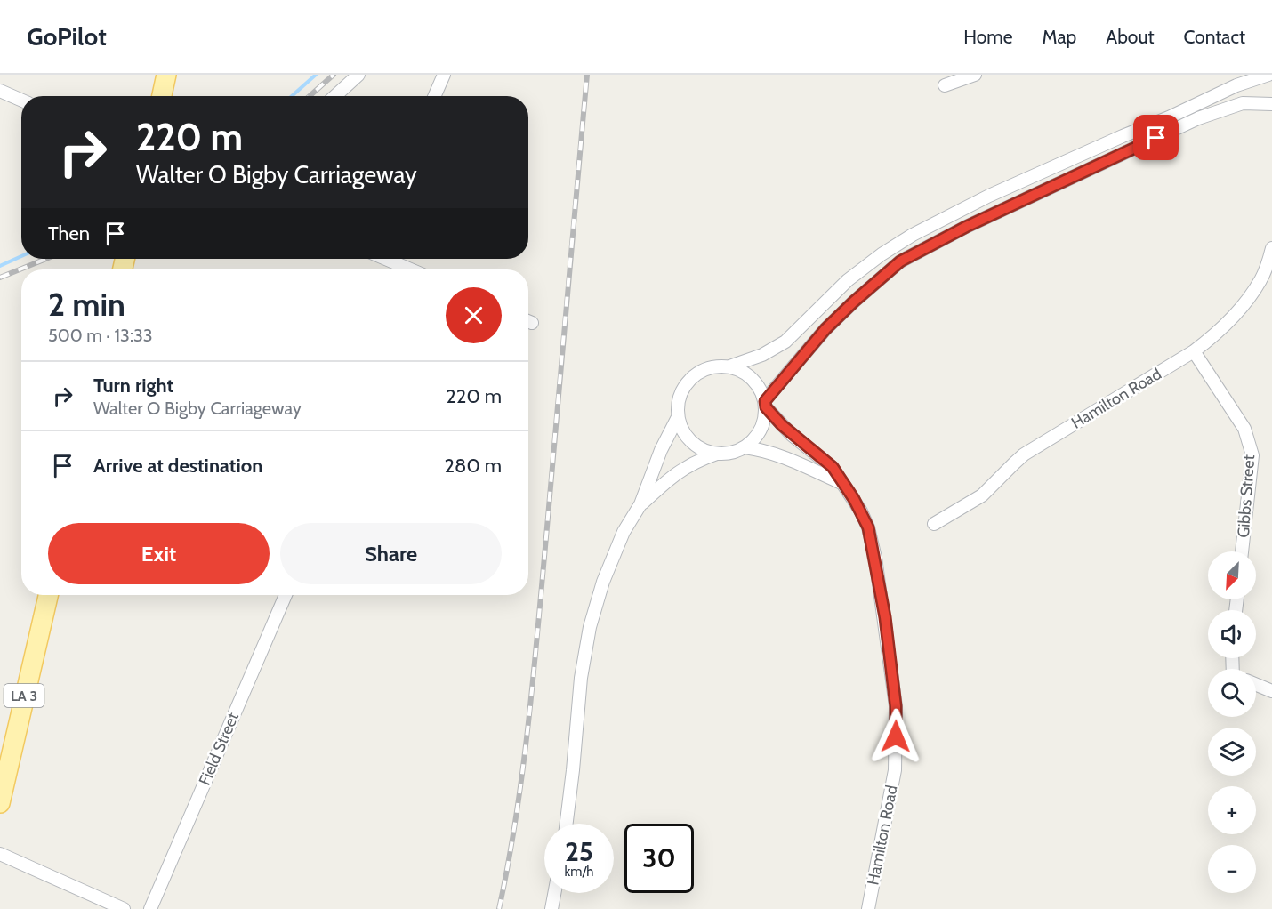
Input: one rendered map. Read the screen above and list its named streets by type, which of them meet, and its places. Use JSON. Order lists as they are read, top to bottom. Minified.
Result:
{"streets":{"main road":["LA 3"],"street":["Hamilton Road","Gibbs Street","Field Street"]},"crossings":[["Hamilton Road","Gibbs Street"]],"north":"bottom left","page":{"header":"GoPilot","nav":["Home","Map","About","Contact"],"turn":["220 m","Walter O Bigby Carriageway"],"then":"Then","heading":["2 min","500 m · 13:33"],"list":[{"name":"Turn right","note":"Walter O Bigby Carriageway","value":"220 m"},{"name":"Arrive at destination","value":"280 m"}],"buttons":["Exit","Share"],"map_buttons":["+","−"],"speed":"25 km/h","limit":"30"}}
